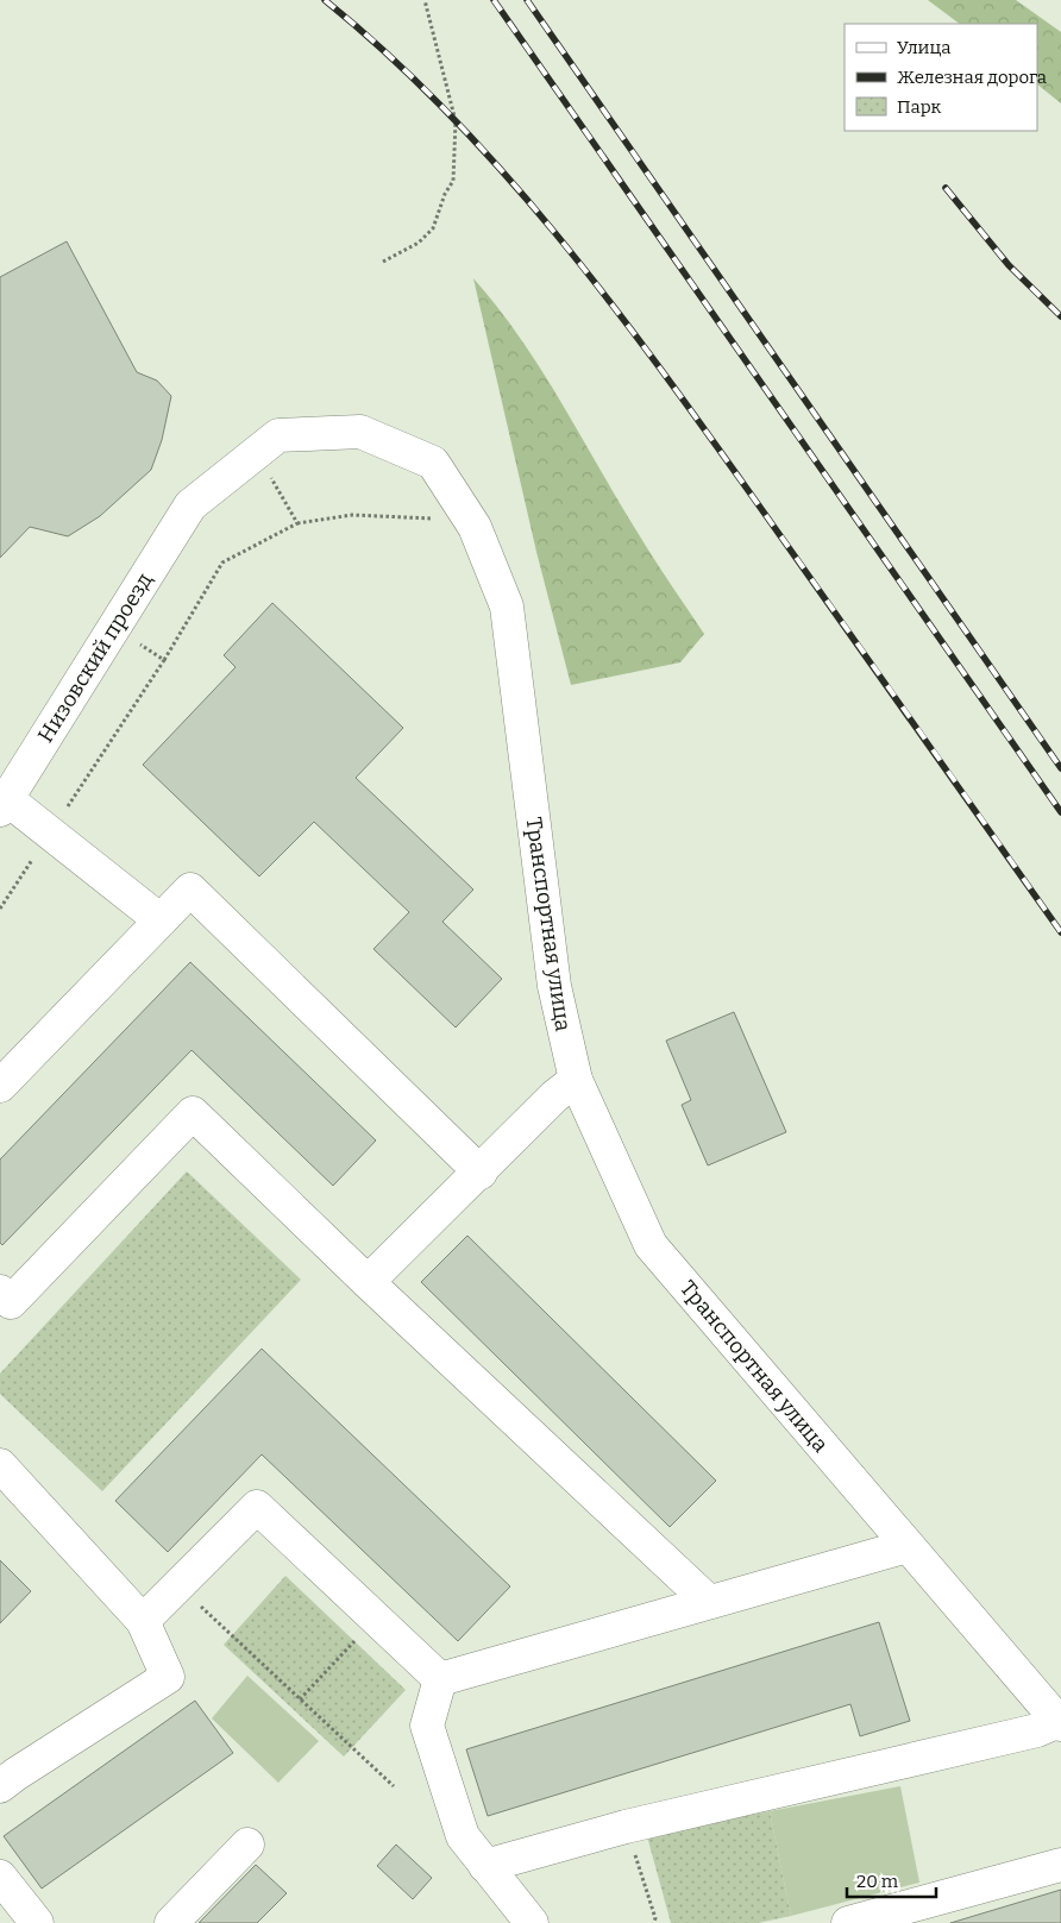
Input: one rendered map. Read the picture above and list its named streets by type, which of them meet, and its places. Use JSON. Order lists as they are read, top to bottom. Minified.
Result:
{"streets":{"street":["Низовский проезд","Транспортная улица"]},"crossings":[["Низовский проезд","Транспортная улица"]],"legend":["Улица","Железная дорога","Парк"],"scale_bar":"20 m"}
